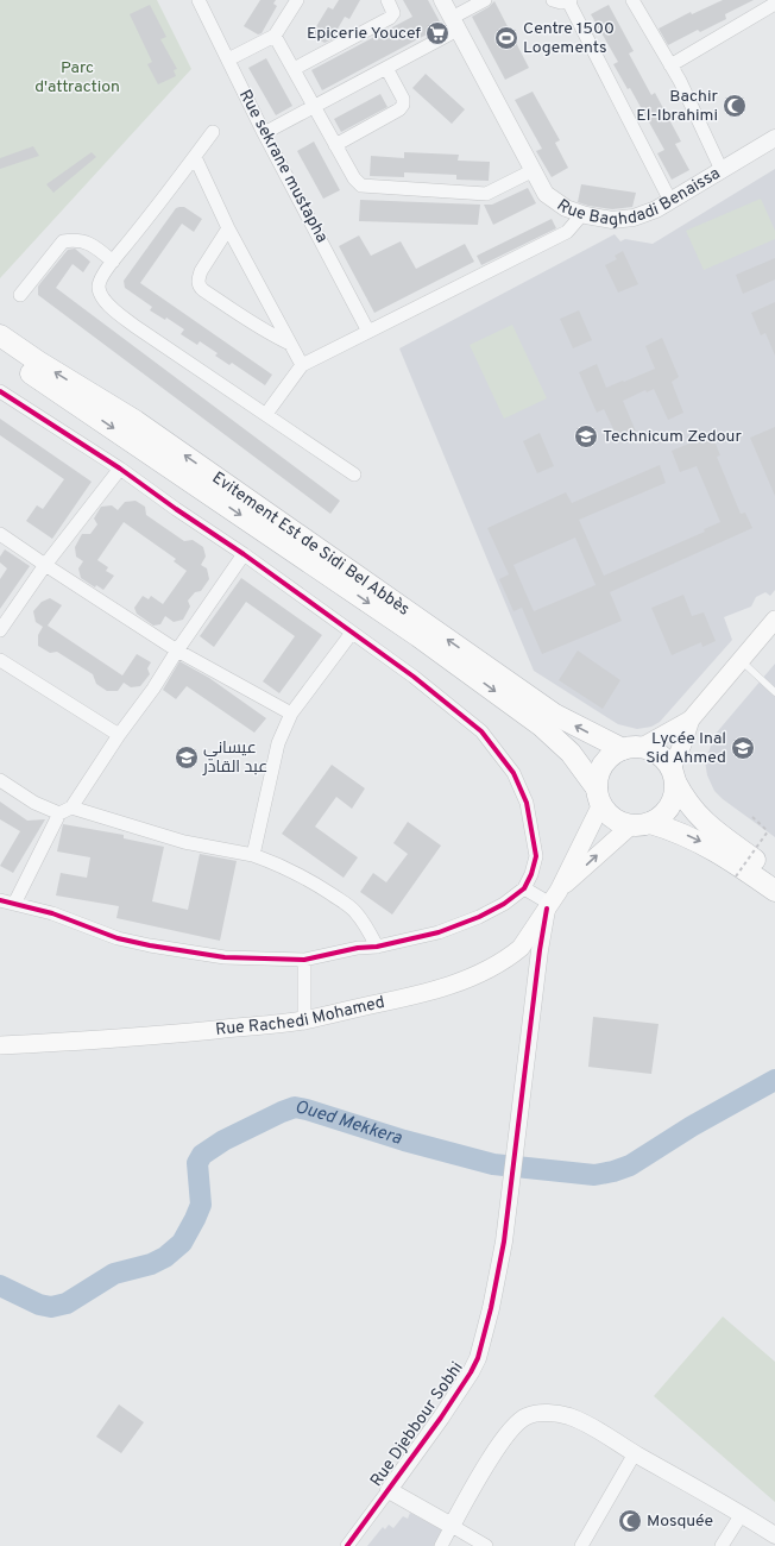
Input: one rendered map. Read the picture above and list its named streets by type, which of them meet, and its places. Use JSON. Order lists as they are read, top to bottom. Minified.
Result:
{"streets":{"highway":["Evitement Est de Sidi Bel Abbès"],"main road":["Rue Rachedi Mohamed"],"street":["Rue sekrane mustapha","Rue Baghdadi Benaissa","Rue Djebbour Sobhi"]},"crossings":[["Rue Rachedi Mohamed","Rue Djebbour Sobhi"]],"water":["Oued Mekkera"],"parks":["Parc d'attraction"],"places":{"supermarket":["Epicerie Youcef"],"sports":["Centre 1500 Logements"],"mosque":["Bachir El-Ibrahimi","Mosquée"],"school or university":["Technicum Zedour","Lycée Inal Sid Ahmed","عيساني عبد القادر"]}}
